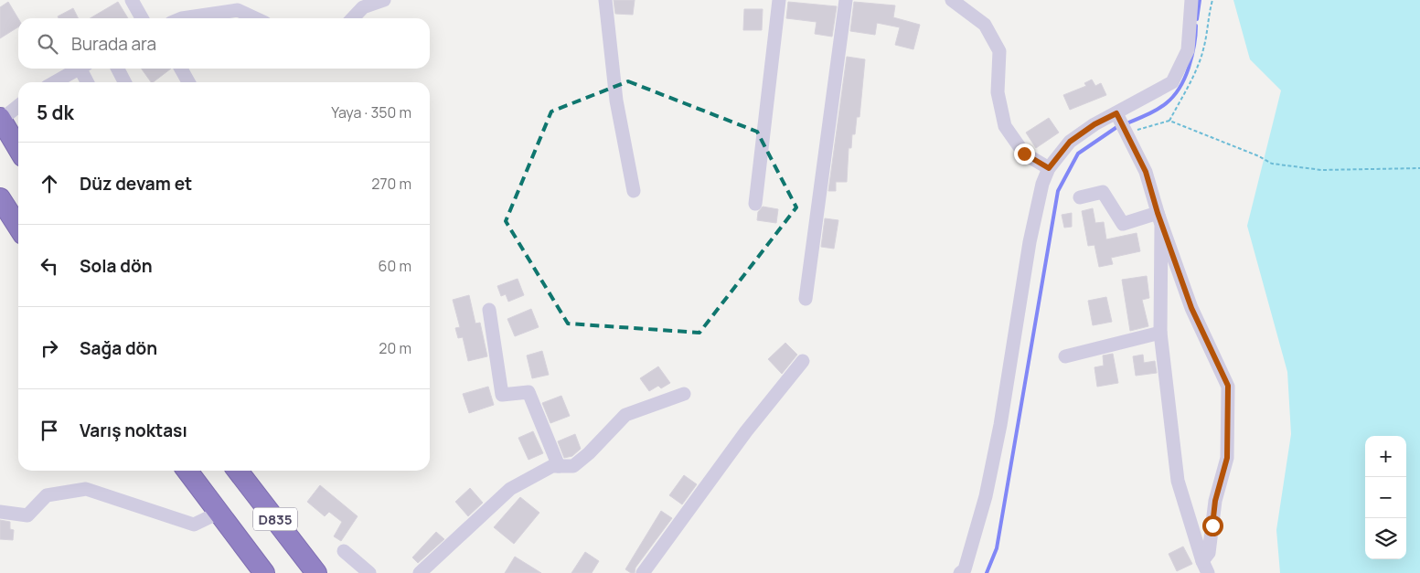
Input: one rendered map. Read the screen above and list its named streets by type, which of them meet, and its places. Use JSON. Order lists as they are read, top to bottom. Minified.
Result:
{"streets":{"highway":["D835"]},"page":{"search":"Burada ara","heading":["5 dk","Yaya · 350 m"],"list":[["Düz devam et","270 m"],["Sola dön","60 m"],["Sağa dön","20 m"],"Varış noktası"],"map_buttons":["+","−"]}}
